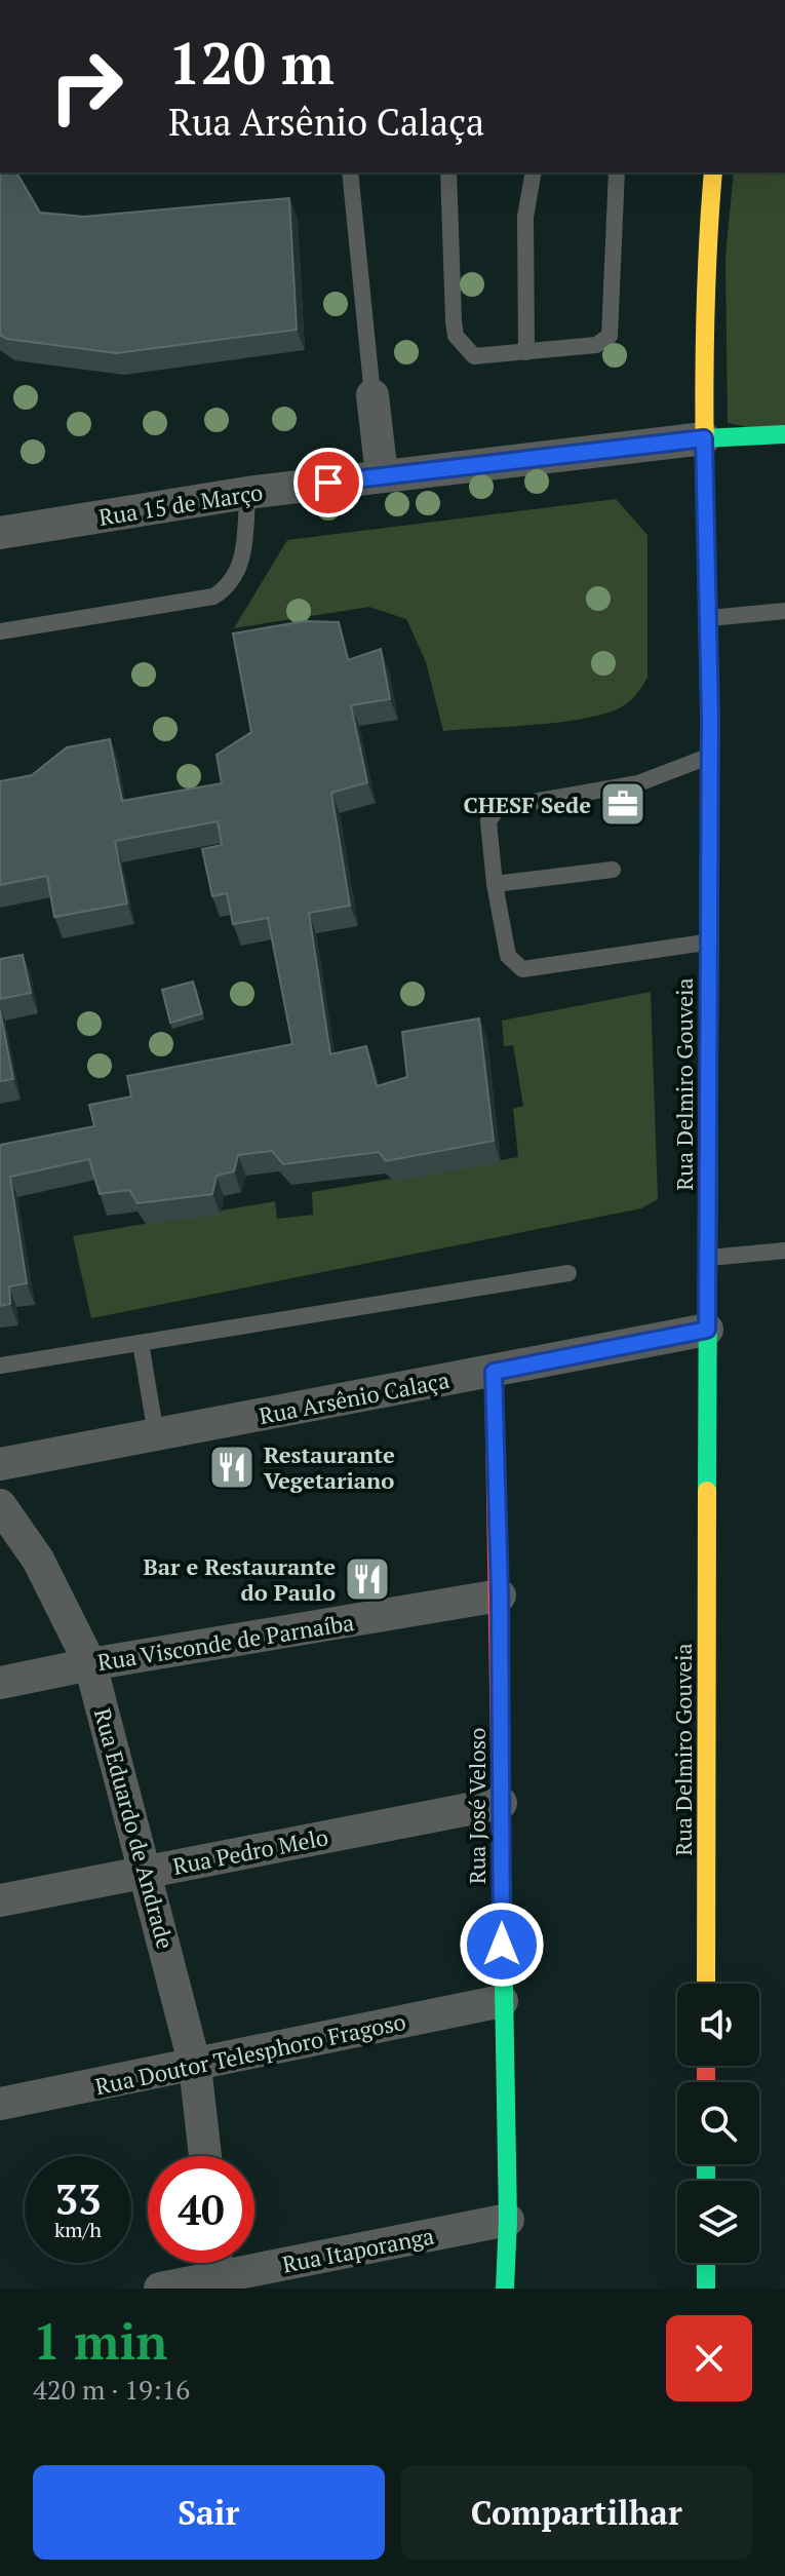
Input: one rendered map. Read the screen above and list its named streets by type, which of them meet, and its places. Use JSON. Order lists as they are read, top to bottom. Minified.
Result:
{"streets":{"street":["Rua 15 de Março","Rua Delmiro Gouveia","Rua Arsênio Calaça","Rua Visconde de Parnaíba","Rua José Veloso","Rua Eduardo de Andrade","Rua Pedro Melo","Rua Doutor Telesphoro Fragoso","Rua Itaporanga"]},"crossings":[["Rua 15 de Março","Rua Delmiro Gouveia"],["Rua Delmiro Gouveia","Rua Arsênio Calaça"],["Rua Arsênio Calaça","Rua José Veloso"],["Rua Visconde de Parnaíba","Rua José Veloso"],["Rua Visconde de Parnaíba","Rua Eduardo de Andrade"],["Rua José Veloso","Rua Pedro Melo"],["Rua José Veloso","Rua Doutor Telesphoro Fragoso"],["Rua José Veloso","Rua Itaporanga"],["Rua Eduardo de Andrade","Rua Pedro Melo"],["Rua Eduardo de Andrade","Rua Doutor Telesphoro Fragoso"]],"places":{"office":["CHESF Sede"],"restaurant":["Restaurante Vegetariano","Bar e Restaurante do Paulo"]},"page":{"turn":["120 m","Rua Arsênio Calaça"],"speed":"33 km/h","limit":"40","heading":["1 min","420 m · 19:16"],"buttons":["Sair","Compartilhar"]}}
